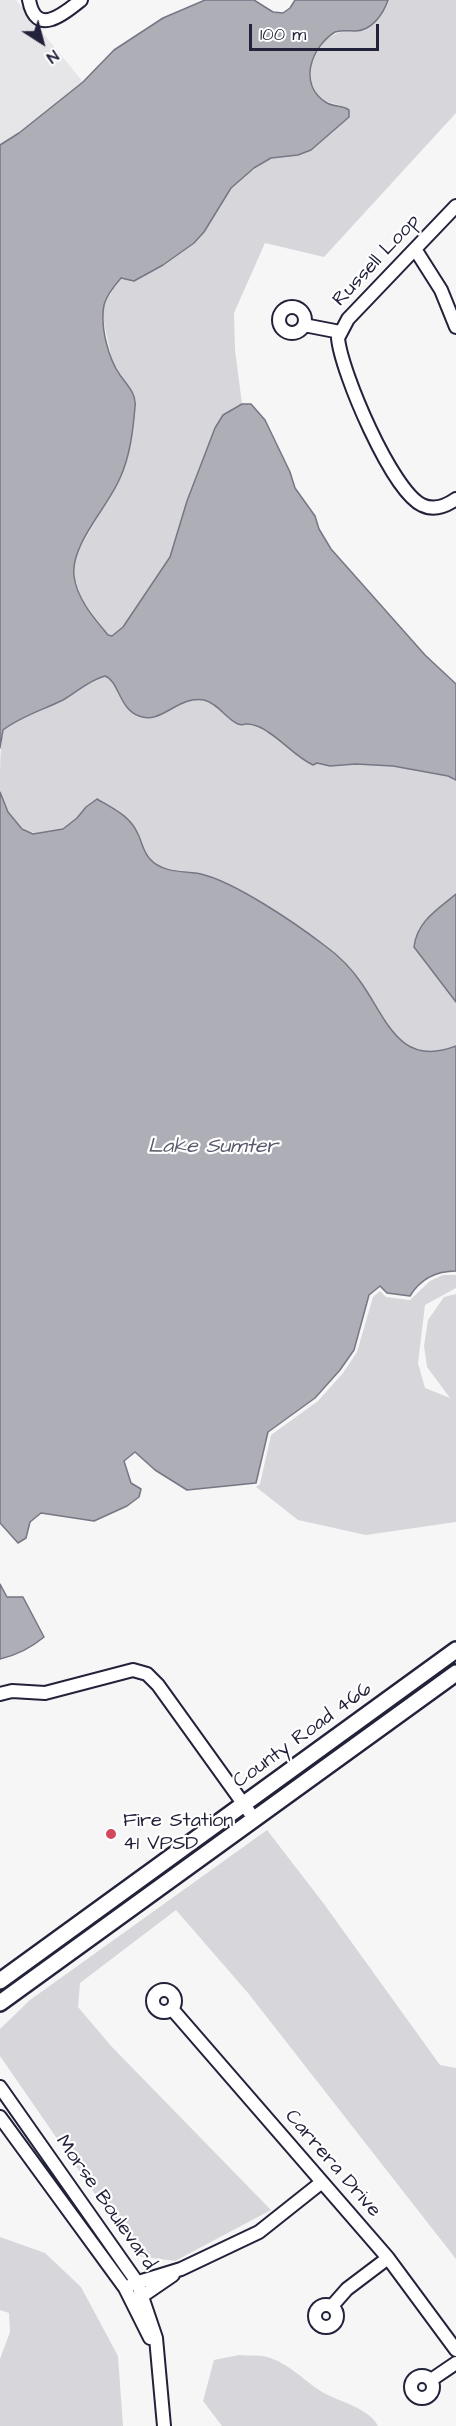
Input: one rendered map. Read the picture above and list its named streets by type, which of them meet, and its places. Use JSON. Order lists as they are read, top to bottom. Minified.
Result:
{"streets":{"main road":["County Road 466"],"street":["Russell Loop","Carrera Drive","Morse Boulevard"]},"water":["Lake Sumter"],"places":["Fire Station 41 VPSD"],"scale_bar":"100 m","north":"bottom right"}
